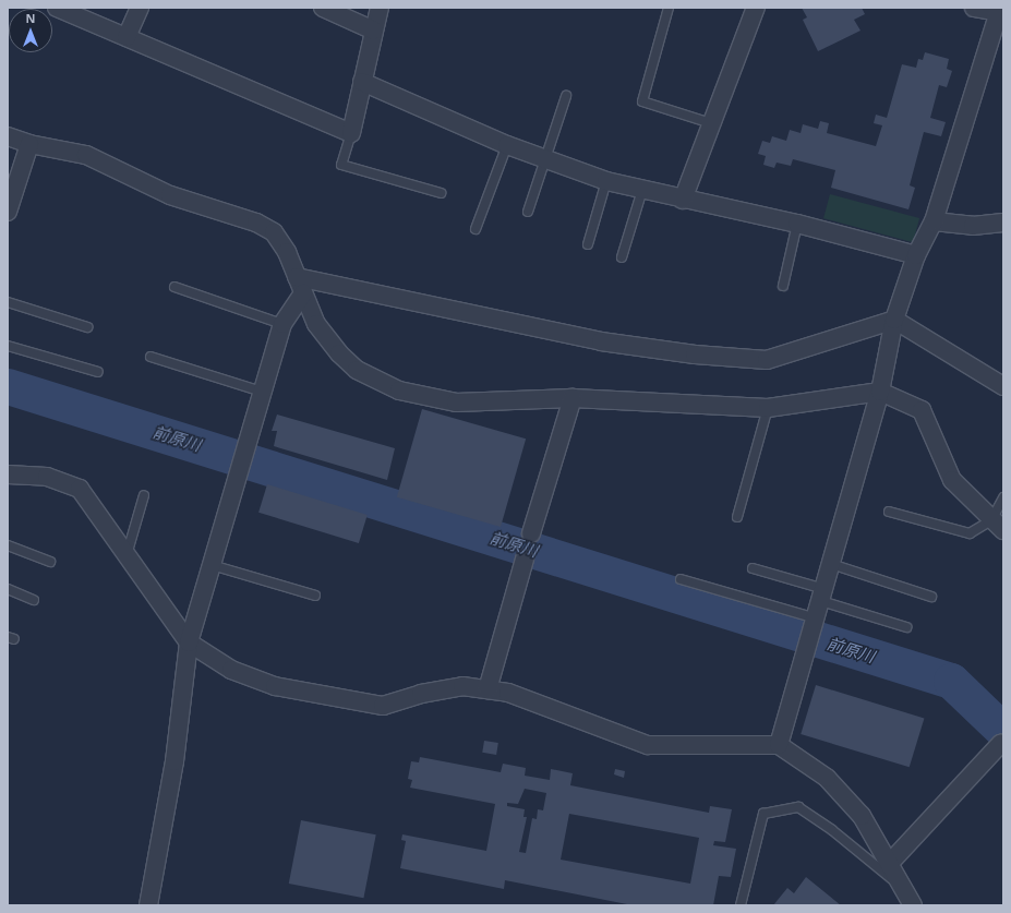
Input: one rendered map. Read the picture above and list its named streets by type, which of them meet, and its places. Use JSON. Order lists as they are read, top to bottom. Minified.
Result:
{"water":["前原川"],"north":"top"}
